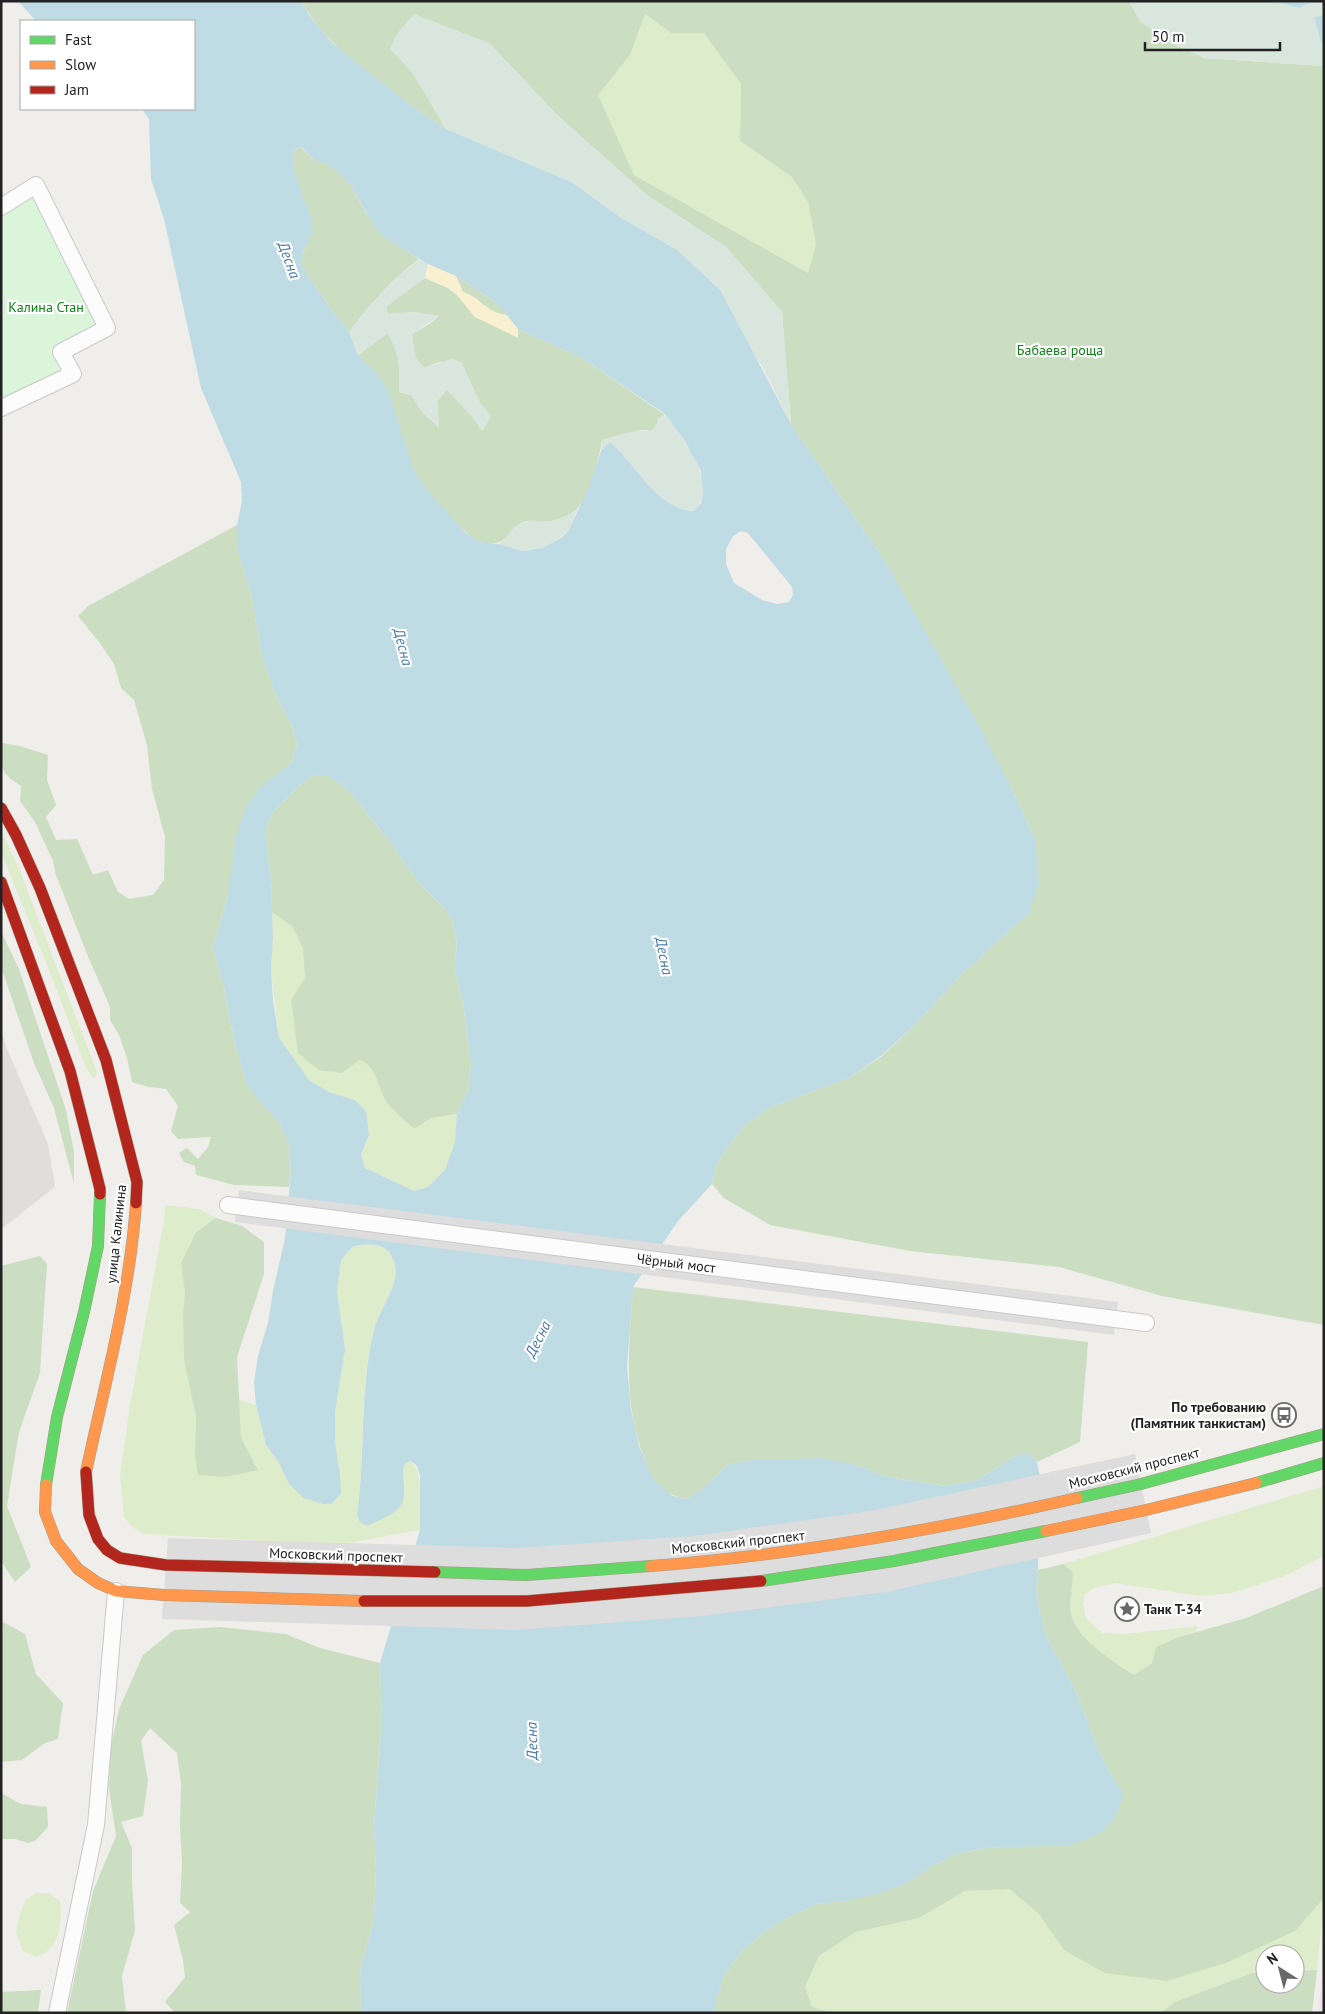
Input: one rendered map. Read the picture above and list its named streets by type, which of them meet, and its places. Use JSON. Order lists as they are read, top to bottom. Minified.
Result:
{"streets":{"main road":["улица Калинина","Московский проспект"],"street":["Чёрный мост"]},"crossings":[["улица Калинина","Московский проспект"]],"water":["Десна"],"parks":["Калина Стан","Бабаева роща"],"places":{"bus stop":["По требованию (Памятник танкистам)"],"place":["Танк Т-34"]},"legend":["Fast","Slow","Jam"],"scale_bar":"50 m","north":"top left"}
